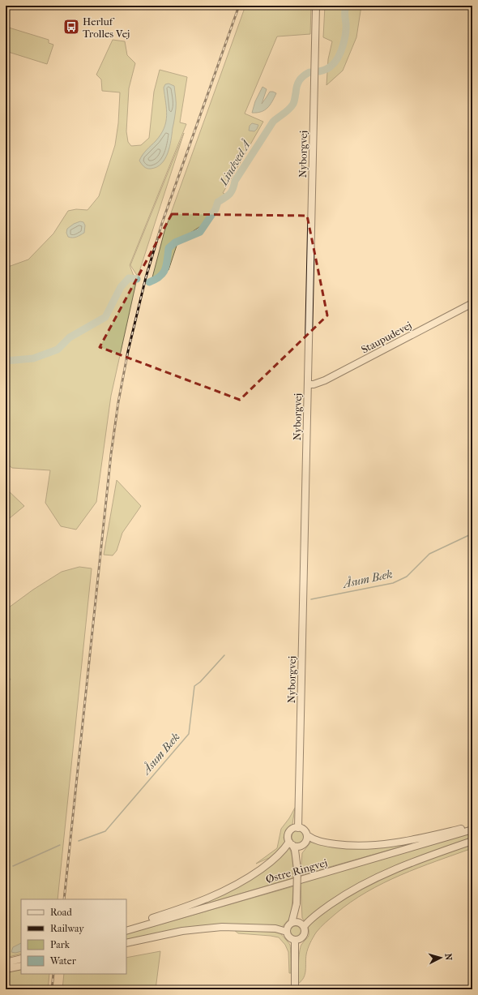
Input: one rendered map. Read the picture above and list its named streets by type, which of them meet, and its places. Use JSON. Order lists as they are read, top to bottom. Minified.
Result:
{"streets":{"main road":["Nyborgvej","Staupudevej","Østre Ringvej"]},"crossings":[["Nyborgvej","Staupudevej"]],"water":["Lindved Å","Åsum Bæk"],"places":{"bus stop":["Herluf Trolles Vej"]},"legend":["Road","Railway","Park","Water"],"north":"right"}
